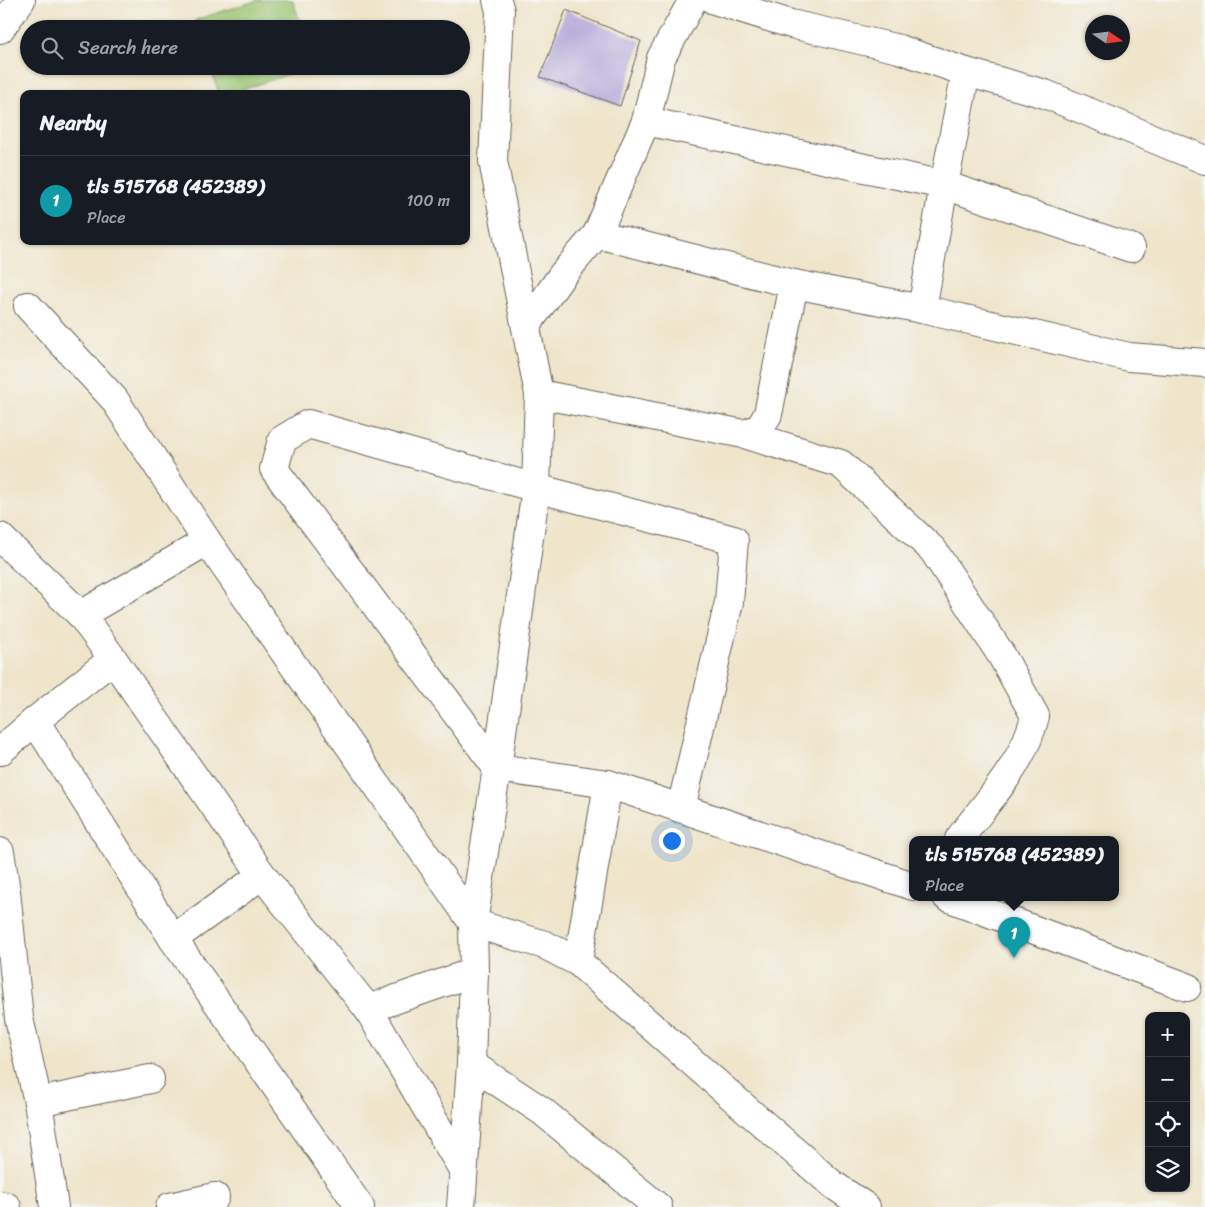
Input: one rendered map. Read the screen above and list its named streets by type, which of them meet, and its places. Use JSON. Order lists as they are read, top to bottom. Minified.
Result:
{"north":"right","page":{"search":"Search here","heading":"Nearby","list":[{"mark":"1","name":"tls 515768 (452389)","note":"Place","value":"100 m"}],"popup":["tls 515768 (452389)","Place"],"pins":"1","map_buttons":["+","−"]}}
